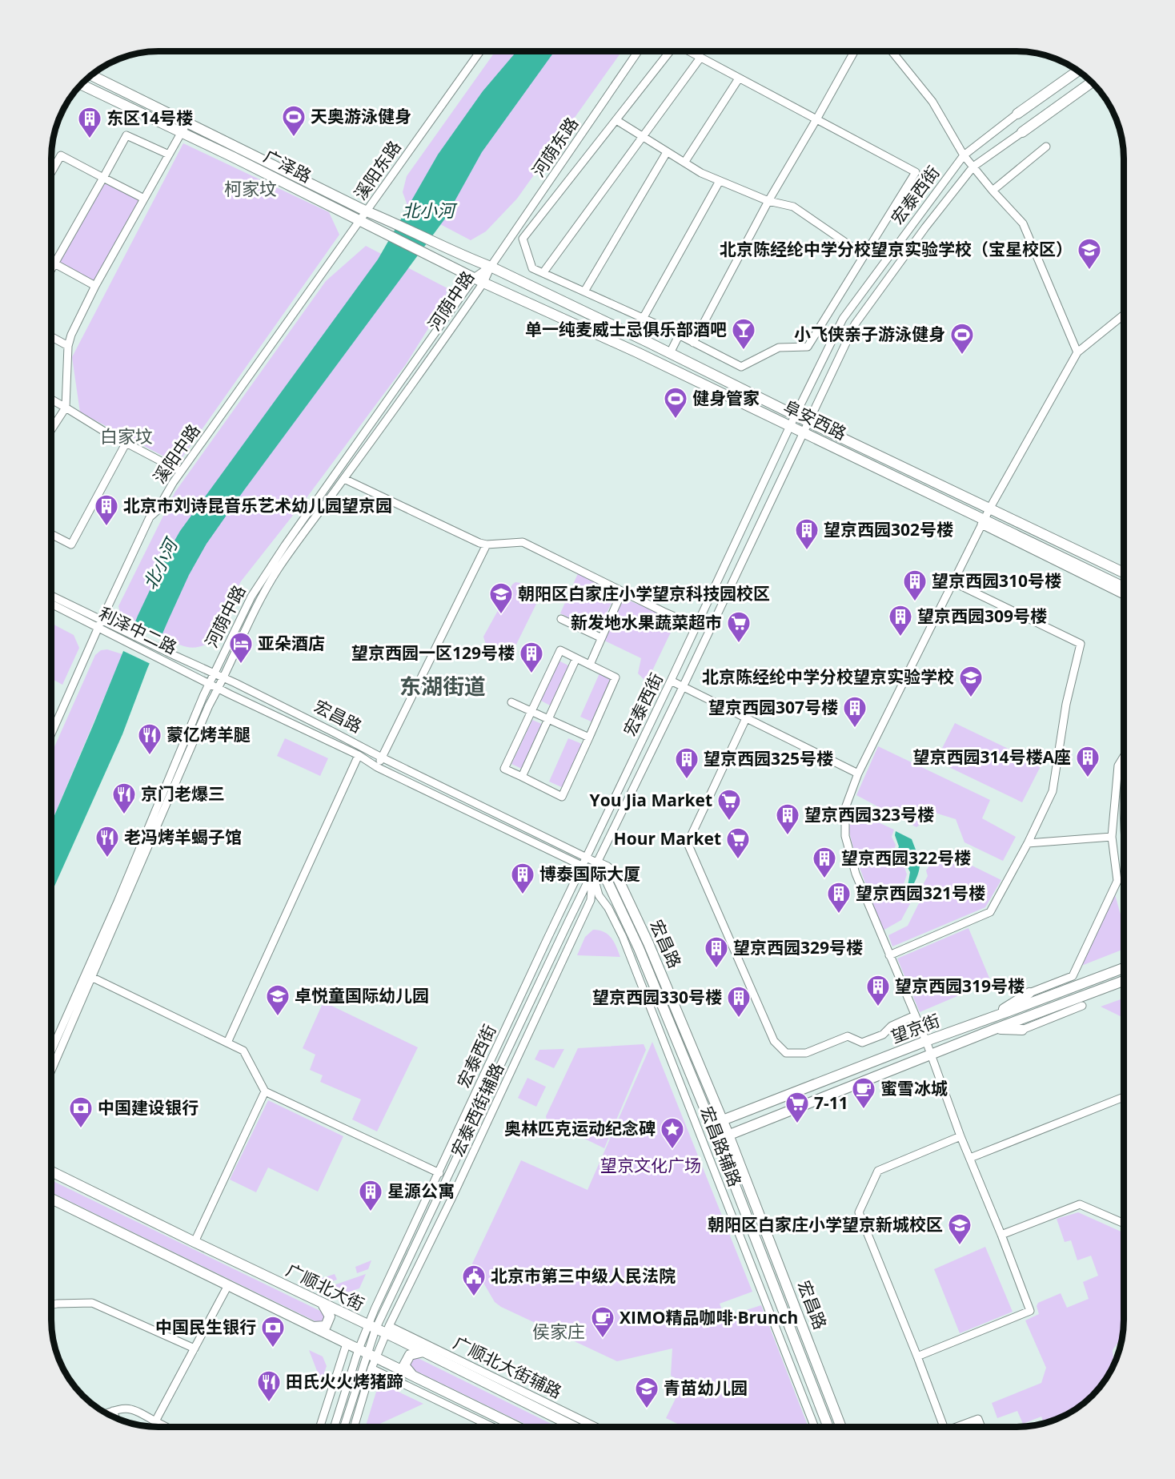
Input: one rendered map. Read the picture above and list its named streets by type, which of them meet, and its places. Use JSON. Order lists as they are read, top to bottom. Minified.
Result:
{"streets":{"main road":["广泽路","阜安西路","宏昌路","望京街","广顺北大街"],"street":["河荫东路","溪阳东路","宏泰西街","河荫中路","溪阳中路","利泽中二路","宏泰西街辅路","宏昌路辅路","广顺北大街辅路"]},"crossings":[["河荫东路","广泽路"],["河荫东路","河荫中路"],["河荫东路","阜安西路"],["广泽路","溪阳东路"],["广泽路","河荫中路"],["广泽路","阜安西路"],["广泽路","溪阳中路"],["溪阳东路","溪阳中路"],["宏泰西街","阜安西路"],["宏泰西街","宏昌路"],["宏泰西街","宏泰西街辅路"],["宏泰西街","宏昌路辅路"],["宏泰西街","广顺北大街"],["河荫中路","阜安西路"],["河荫中路","利泽中二路"],["河荫中路","宏昌路"],["溪阳中路","利泽中二路"],["利泽中二路","宏昌路"],["宏昌路","望京街"],["宏昌路","宏泰西街辅路"],["宏昌路","宏昌路辅路"],["宏泰西街辅路","宏昌路辅路"],["宏泰西街辅路","广顺北大街"],["宏泰西街辅路","广顺北大街辅路"],["广顺北大街","广顺北大街辅路"]],"districts":["柯家坟","白家坟","东湖街道","侯家庄"],"water":["北小河"],"parks":["望京文化广场"],"places":{"sports":["天奥游泳健身","小飞侠亲子游泳健身","健身管家"],"building":["东区14号楼","北京市刘诗昆音乐艺术幼儿园望京园","望京西园302号楼","望京西园310号楼","望京西园309号楼","望京西园一区129号楼","望京西园307号楼","望京西园314号楼A座","望京西园325号楼","望京西园323号楼","望京西园322号楼","博泰国际大厦","望京西园321号楼","望京西园329号楼","望京西园319号楼","望京西园330号楼","星源公寓"],"school or university":["北京陈经纶中学分校望京实验学校（宝星校区）","朝阳区白家庄小学望京科技园校区","北京陈经纶中学分校望京实验学校","卓悦童国际幼儿园","朝阳区白家庄小学望京新城校区","青苗幼儿园"],"bar":["单一纯麦威士忌俱乐部酒吧"],"supermarket":["新发地水果蔬菜超市","You Jia Market","Hour Market","7-11"],"hotel":["亚朵酒店"],"restaurant":["蒙亿烤羊腿","京门老爆三","老冯烤羊蝎子馆","田氏火火烤猪蹄"],"cafe":["蜜雪冰城","XIMO精品咖啡·Brunch"],"bank":["中国建设银行","中国民生银行"],"place":["奥林匹克运动纪念碑"],"public building":["北京市第三中级人民法院"]}}
